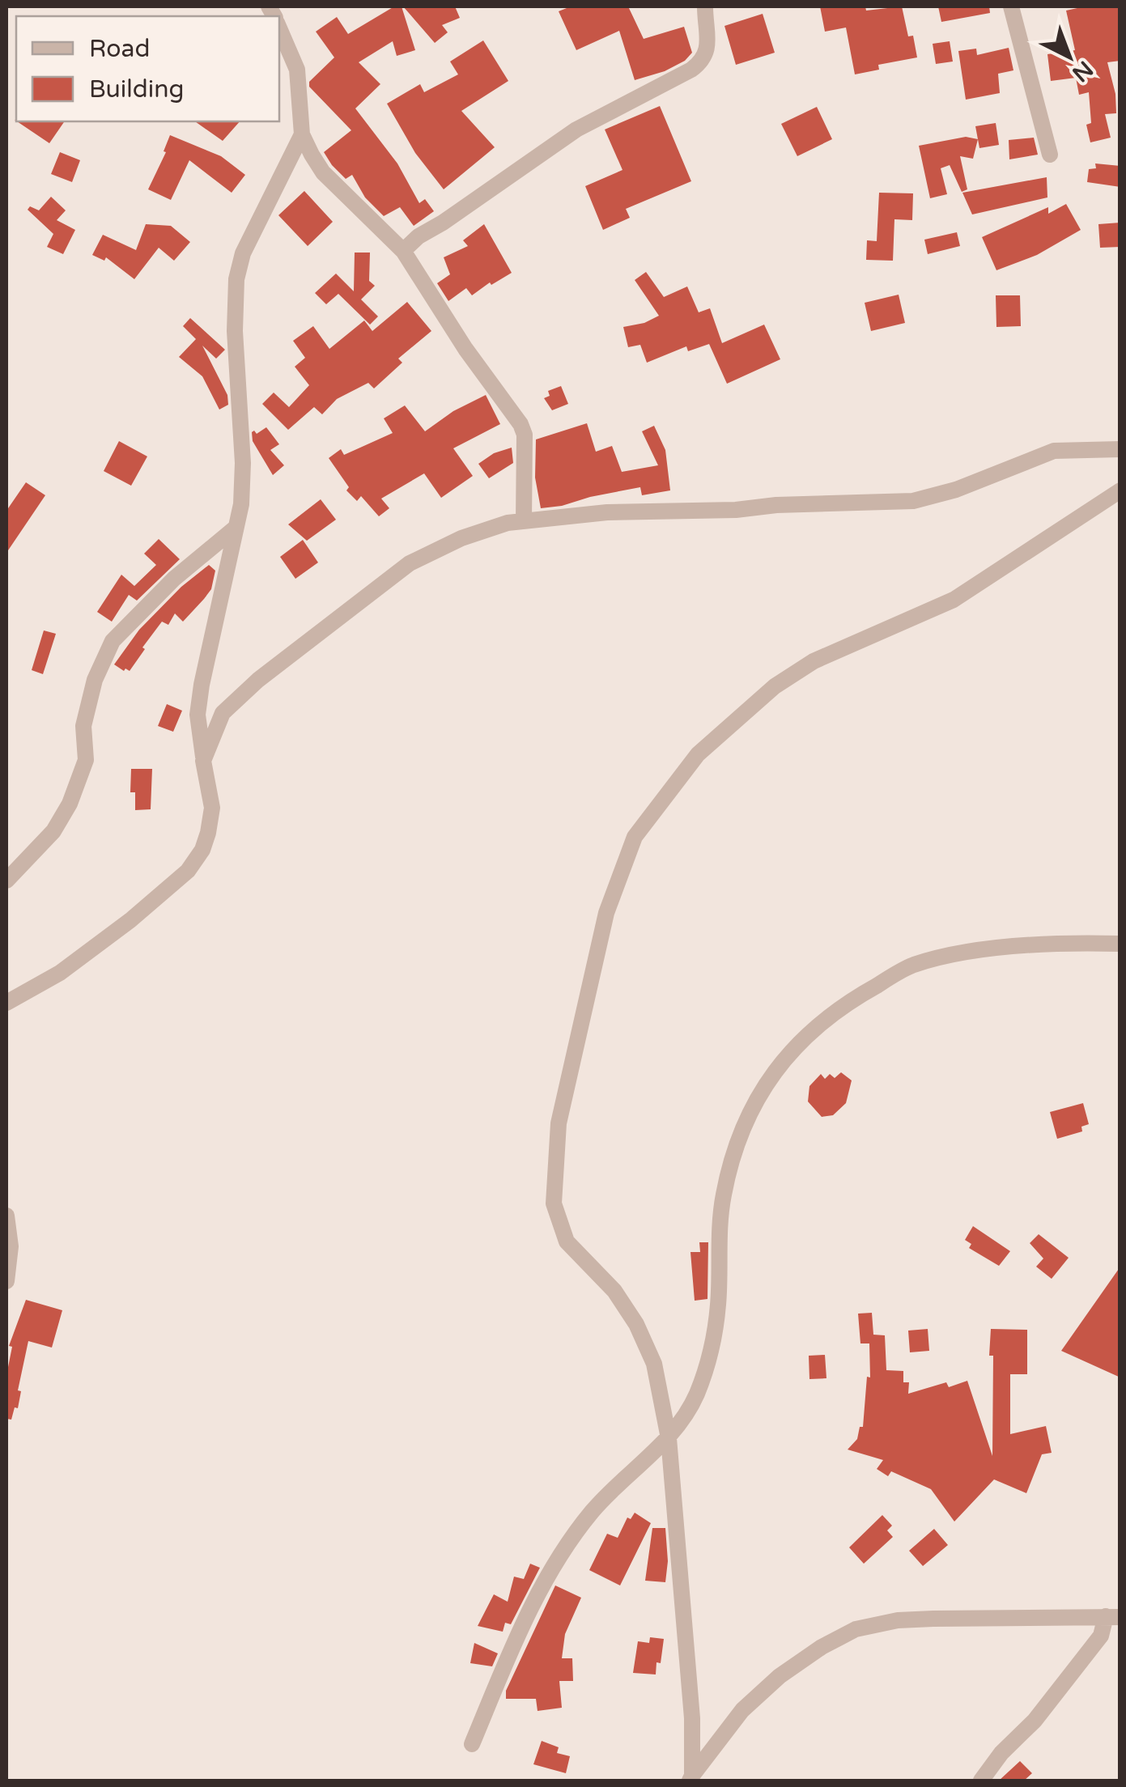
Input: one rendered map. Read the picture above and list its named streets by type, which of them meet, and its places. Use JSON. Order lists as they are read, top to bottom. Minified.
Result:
{"legend":["Road","Building"],"north":"bottom right"}
